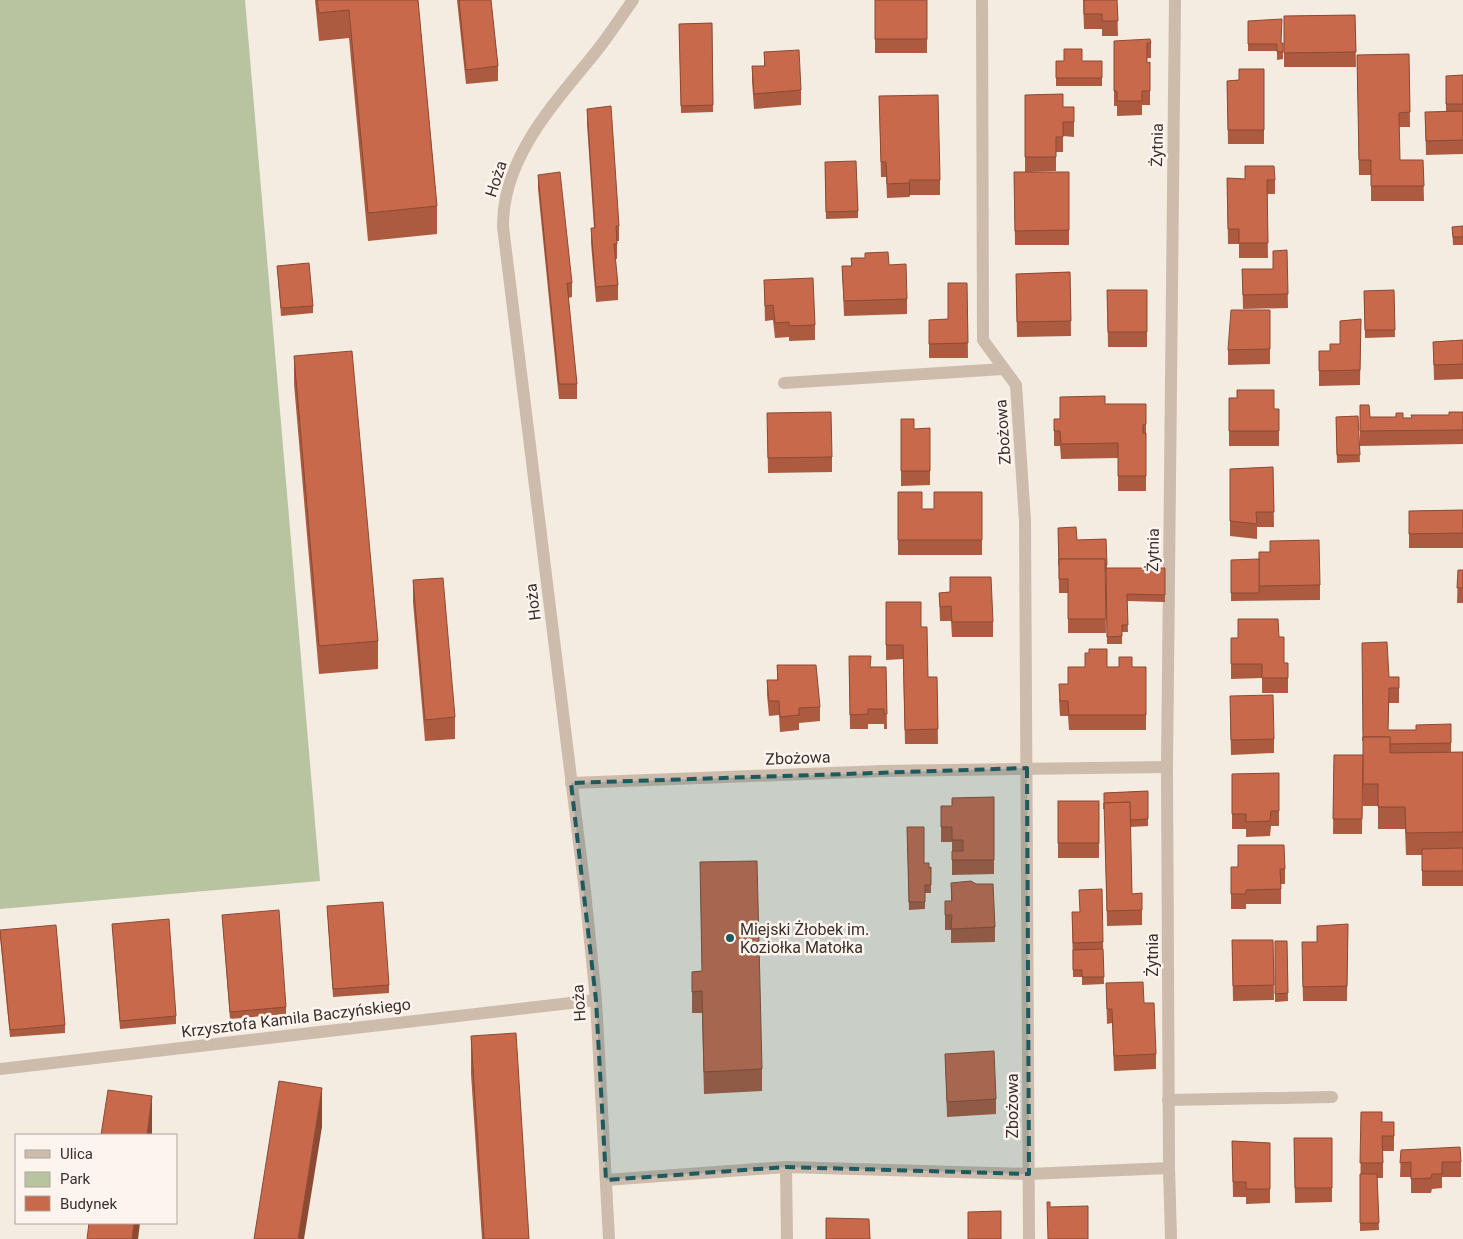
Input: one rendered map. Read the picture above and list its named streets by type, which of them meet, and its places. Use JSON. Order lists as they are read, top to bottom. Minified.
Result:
{"streets":{"street":["Żytnia","Hoża","Zbożowa","Krzysztofa Kamila Baczyńskiego"]},"crossings":[["Żytnia","Zbożowa"],["Hoża","Zbożowa"],["Hoża","Krzysztofa Kamila Baczyńskiego"]],"places":["Miejski Żłobek im. Koziołka Matołka"],"legend":["Ulica","Park","Budynek"]}
